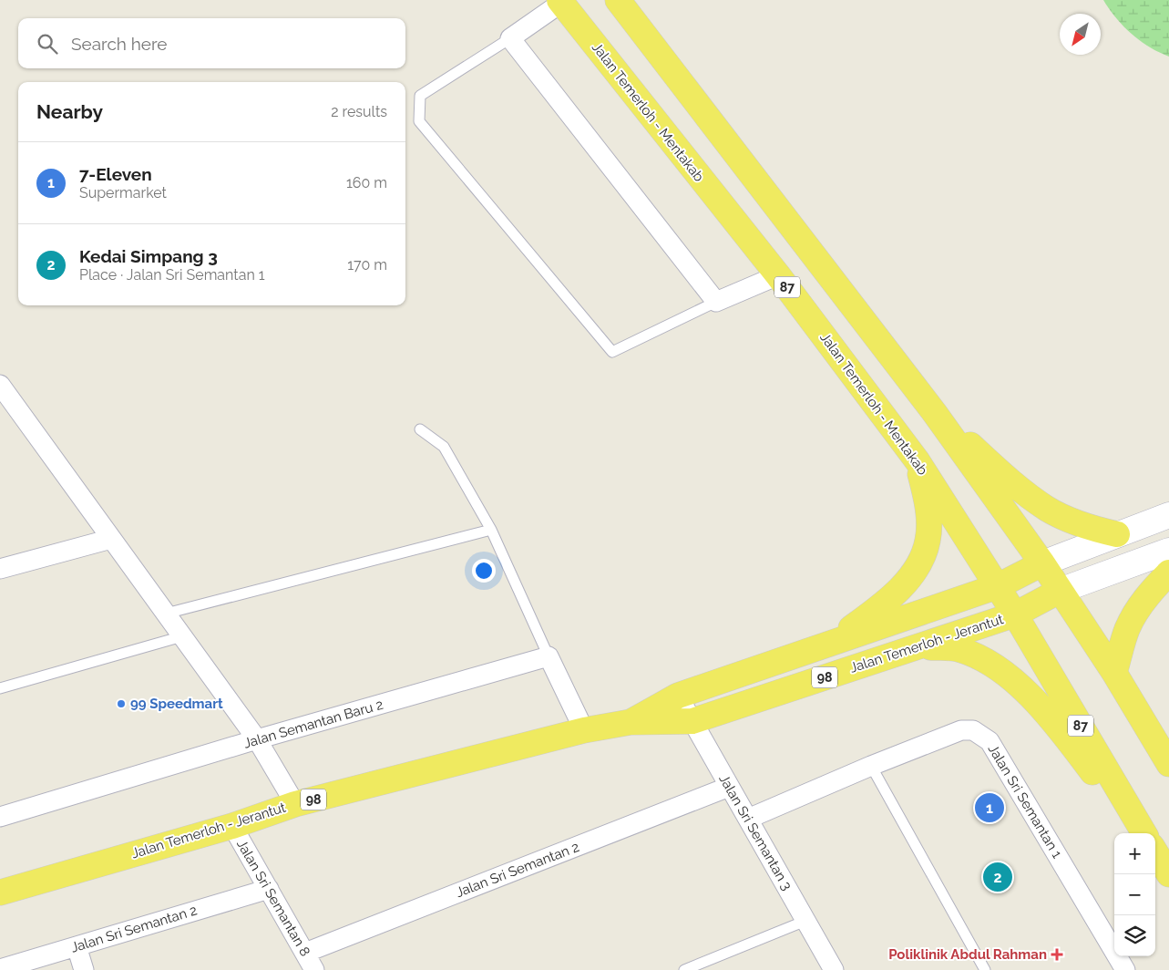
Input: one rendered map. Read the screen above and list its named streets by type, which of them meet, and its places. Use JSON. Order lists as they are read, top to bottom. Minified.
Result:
{"streets":{"main road":["Jalan Temerloh - Mentakab","87","Jalan Temerloh - Jerantut","98"],"street":["Jalan Semantan Baru 2","Jalan Sri Semantan 1","Jalan Sri Semantan 3","Jalan Sri Semantan 2","Jalan Sri Semantan 8"]},"crossings":[["Jalan Temerloh - Mentakab","Jalan Temerloh - Jerantut"],["Jalan Temerloh - Jerantut","Jalan Sri Semantan 3"],["Jalan Temerloh - Jerantut","Jalan Sri Semantan 8"],["Jalan Sri Semantan 1","Jalan Sri Semantan 3"],["Jalan Sri Semantan 3","Jalan Sri Semantan 2"],["Jalan Sri Semantan 2","Jalan Sri Semantan 8"]],"places":{"other":["99 Speedmart"],"health":["Poliklinik Abdul Rahman"]},"north":"bottom left","page":{"search":"Search here","heading":["Nearby","2 results"],"list":[{"mark":"1","name":"7-Eleven","note":"Supermarket","value":"160 m"},{"mark":"2","name":"Kedai Simpang 3","note":"Place · Jalan Sri Semantan 1","value":"170 m"}],"pins":["1","2"],"map_buttons":["+","−"]}}
